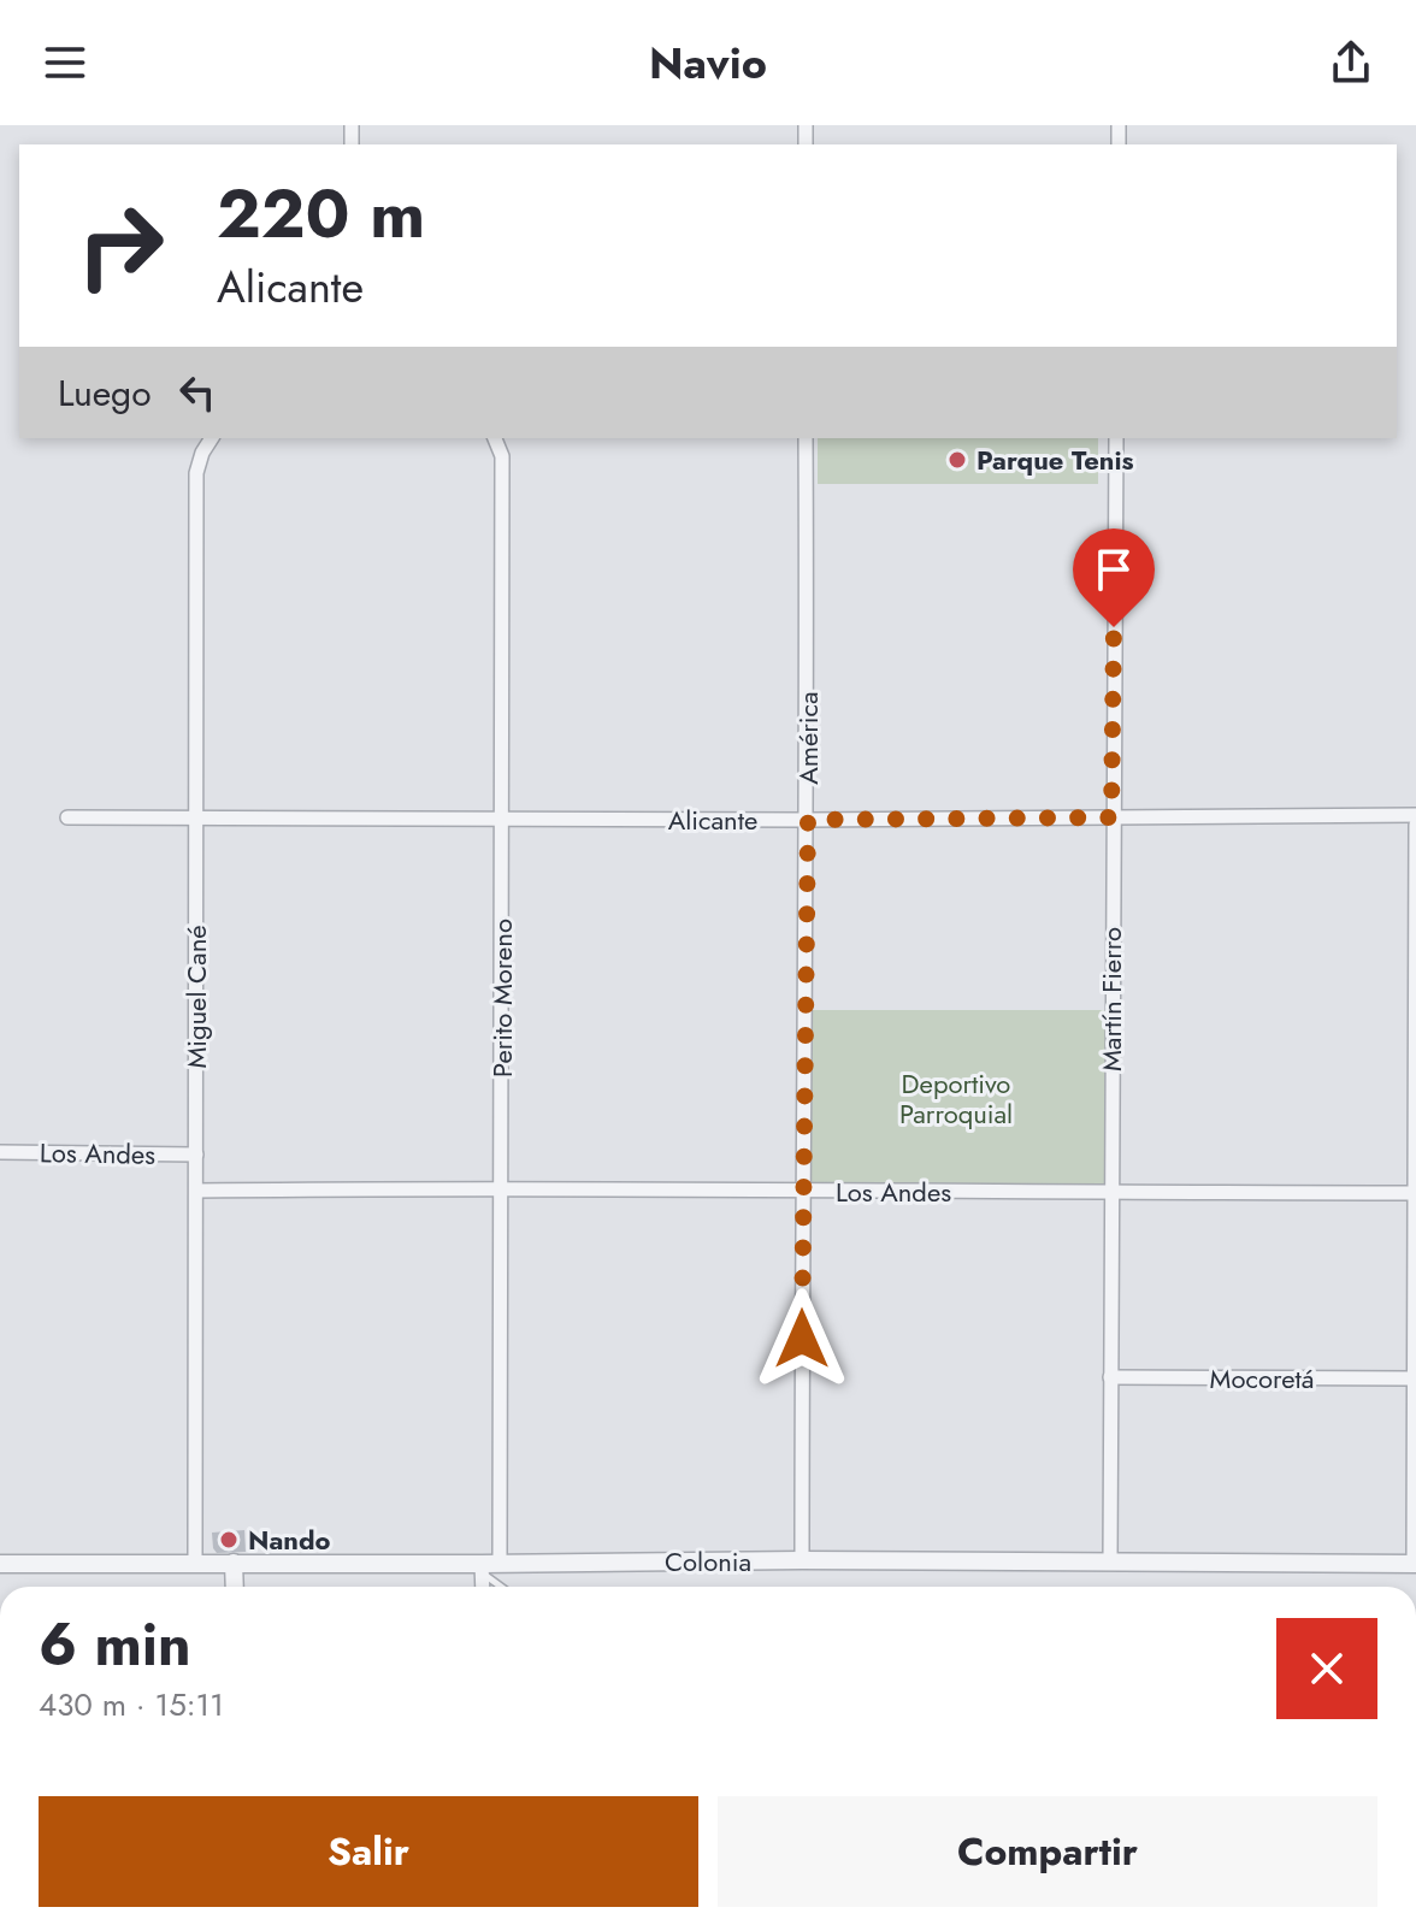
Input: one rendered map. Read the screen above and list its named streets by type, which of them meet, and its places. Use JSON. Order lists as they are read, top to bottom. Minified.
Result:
{"streets":{"street":["América","Alicante","Miguel Cané","Perito Moreno","Martín Fierro","Los Andes","Mocoretá","Colonia"]},"crossings":[["América","Alicante"],["América","Los Andes"],["América","Colonia"],["Alicante","Miguel Cané"],["Alicante","Perito Moreno"],["Alicante","Martín Fierro"],["Miguel Cané","Los Andes"],["Miguel Cané","Colonia"],["Perito Moreno","Los Andes"],["Perito Moreno","Colonia"],["Martín Fierro","Los Andes"],["Martín Fierro","Mocoretá"],["Martín Fierro","Colonia"]],"parks":["Deportivo Parroquial"],"places":["Parque Tenis","Nando"],"page":{"header":"Navio","turn":["220 m","Alicante"],"then":"Luego","heading":["6 min","430 m · 15:11"],"buttons":["Salir","Compartir"]}}
